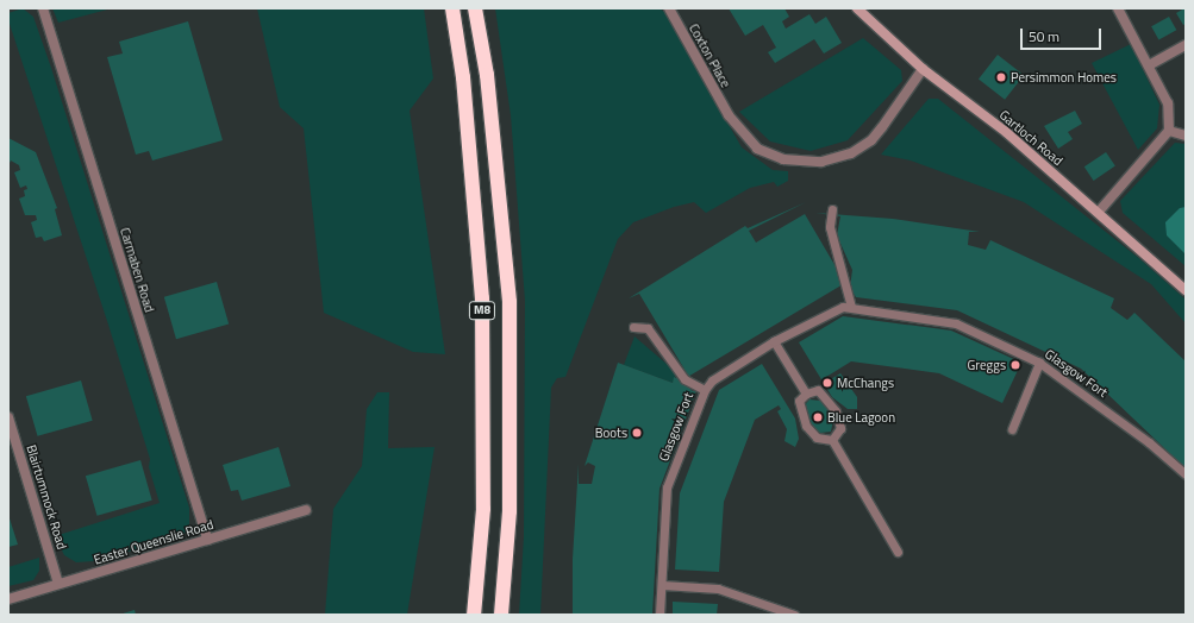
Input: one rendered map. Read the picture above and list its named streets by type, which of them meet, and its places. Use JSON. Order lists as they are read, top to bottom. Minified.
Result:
{"streets":{"highway":["M8"],"main road":["Gartloch Road"],"street":["Coxton Place","Carmaben Road","Glasgow Fort","Blairtummock Road","Easter Queenslie Road"]},"crossings":[["Coxton Place","Gartloch Road"],["Carmaben Road","Easter Queenslie Road"],["Blairtummock Road","Easter Queenslie Road"]],"places":["Persimmon Homes","Greggs","McChangs","Blue Lagoon","Boots"],"scale_bar":"50 m"}
